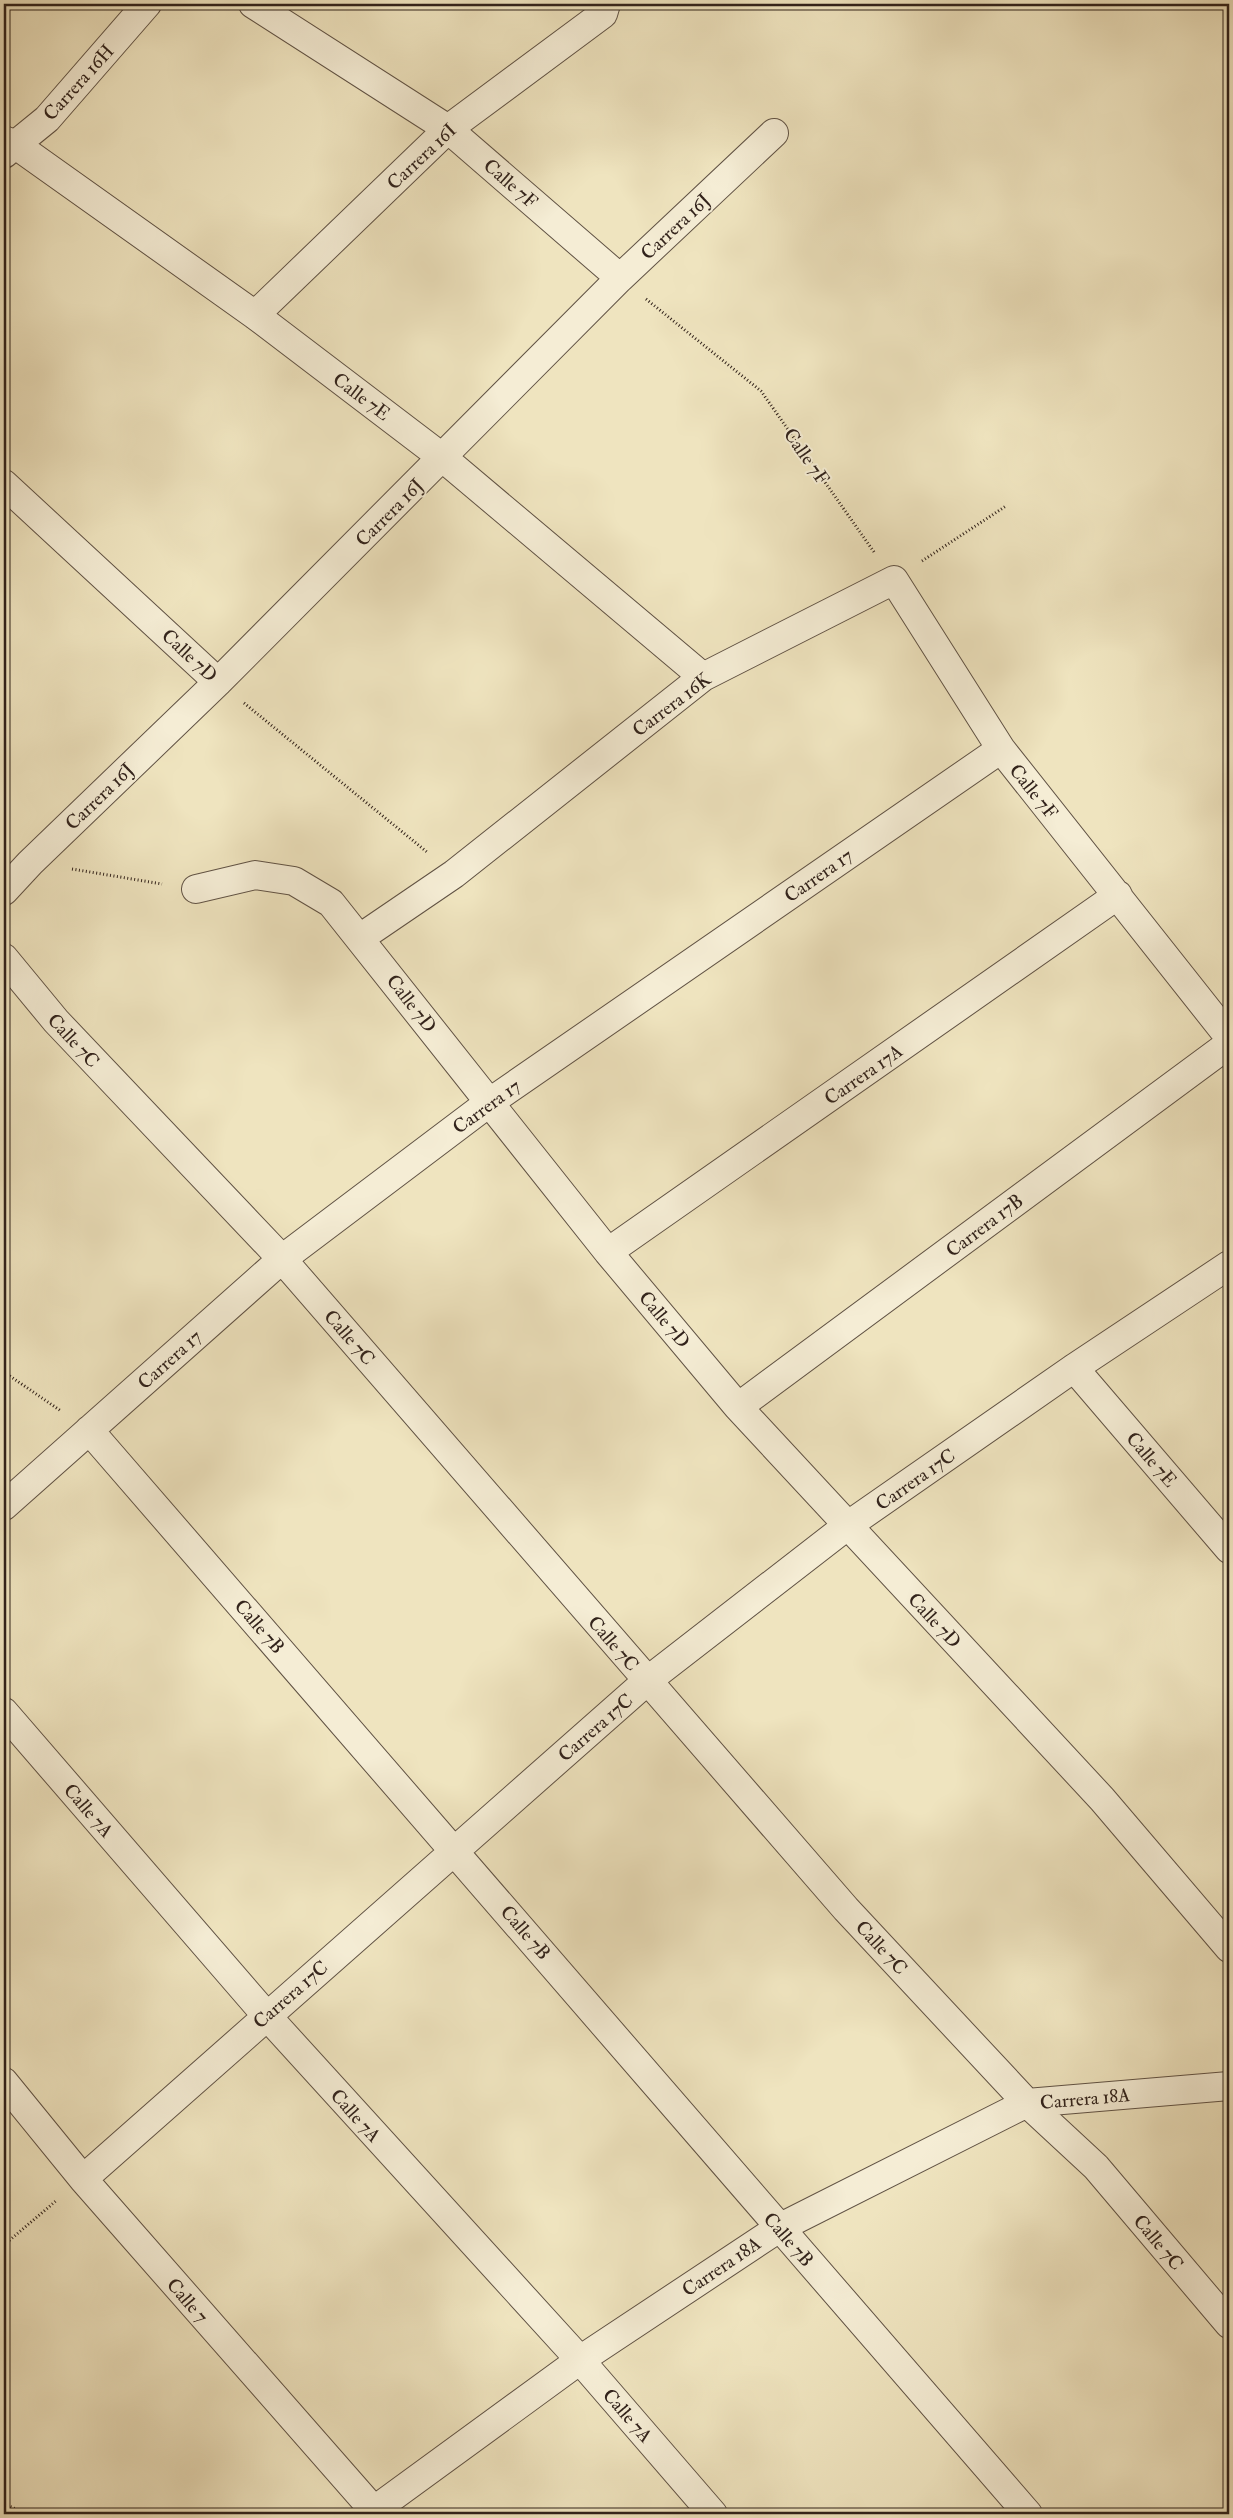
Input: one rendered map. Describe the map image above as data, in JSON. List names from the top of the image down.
{
  "streets": {
    "street": [
      "Carrera 16H",
      "Carrera 16I",
      "Calle 7F",
      "Carrera 16J",
      "Calle 7E",
      "Calle 7D",
      "Carrera 16K",
      "Carrera 17",
      "Calle 7C",
      "Carrera 17A",
      "Carrera 17B",
      "Carrera 17C",
      "Calle 7B",
      "Calle 7A",
      "Carrera 18A",
      "Calle 7"
    ]
  },
  "crossings": [
    ["Carrera 16H", "Calle 7E"],
    ["Carrera 16I", "Calle 7F"],
    ["Carrera 16I", "Calle 7E"],
    ["Calle 7F", "Carrera 16J"],
    ["Calle 7F", "Carrera 16K"],
    ["Calle 7F", "Carrera 17"],
    ["Calle 7F", "Carrera 17A"],
    ["Carrera 16J", "Calle 7E"],
    ["Carrera 16J", "Calle 7D"],
    ["Calle 7E", "Carrera 16K"],
    ["Calle 7E", "Carrera 17C"],
    ["Calle 7D", "Carrera 16K"],
    ["Calle 7D", "Carrera 17"],
    ["Calle 7D", "Carrera 17A"],
    ["Calle 7D", "Carrera 17B"],
    ["Calle 7D", "Carrera 17C"],
    ["Carrera 17", "Calle 7C"],
    ["Carrera 17", "Calle 7B"],
    ["Calle 7C", "Carrera 17C"],
    ["Calle 7C", "Carrera 18A"],
    ["Carrera 17C", "Calle 7B"],
    ["Carrera 17C", "Calle 7A"],
    ["Carrera 17C", "Calle 7"],
    ["Calle 7B", "Carrera 18A"],
    ["Calle 7A", "Carrera 18A"],
    ["Carrera 18A", "Calle 7"]
  ]
}
